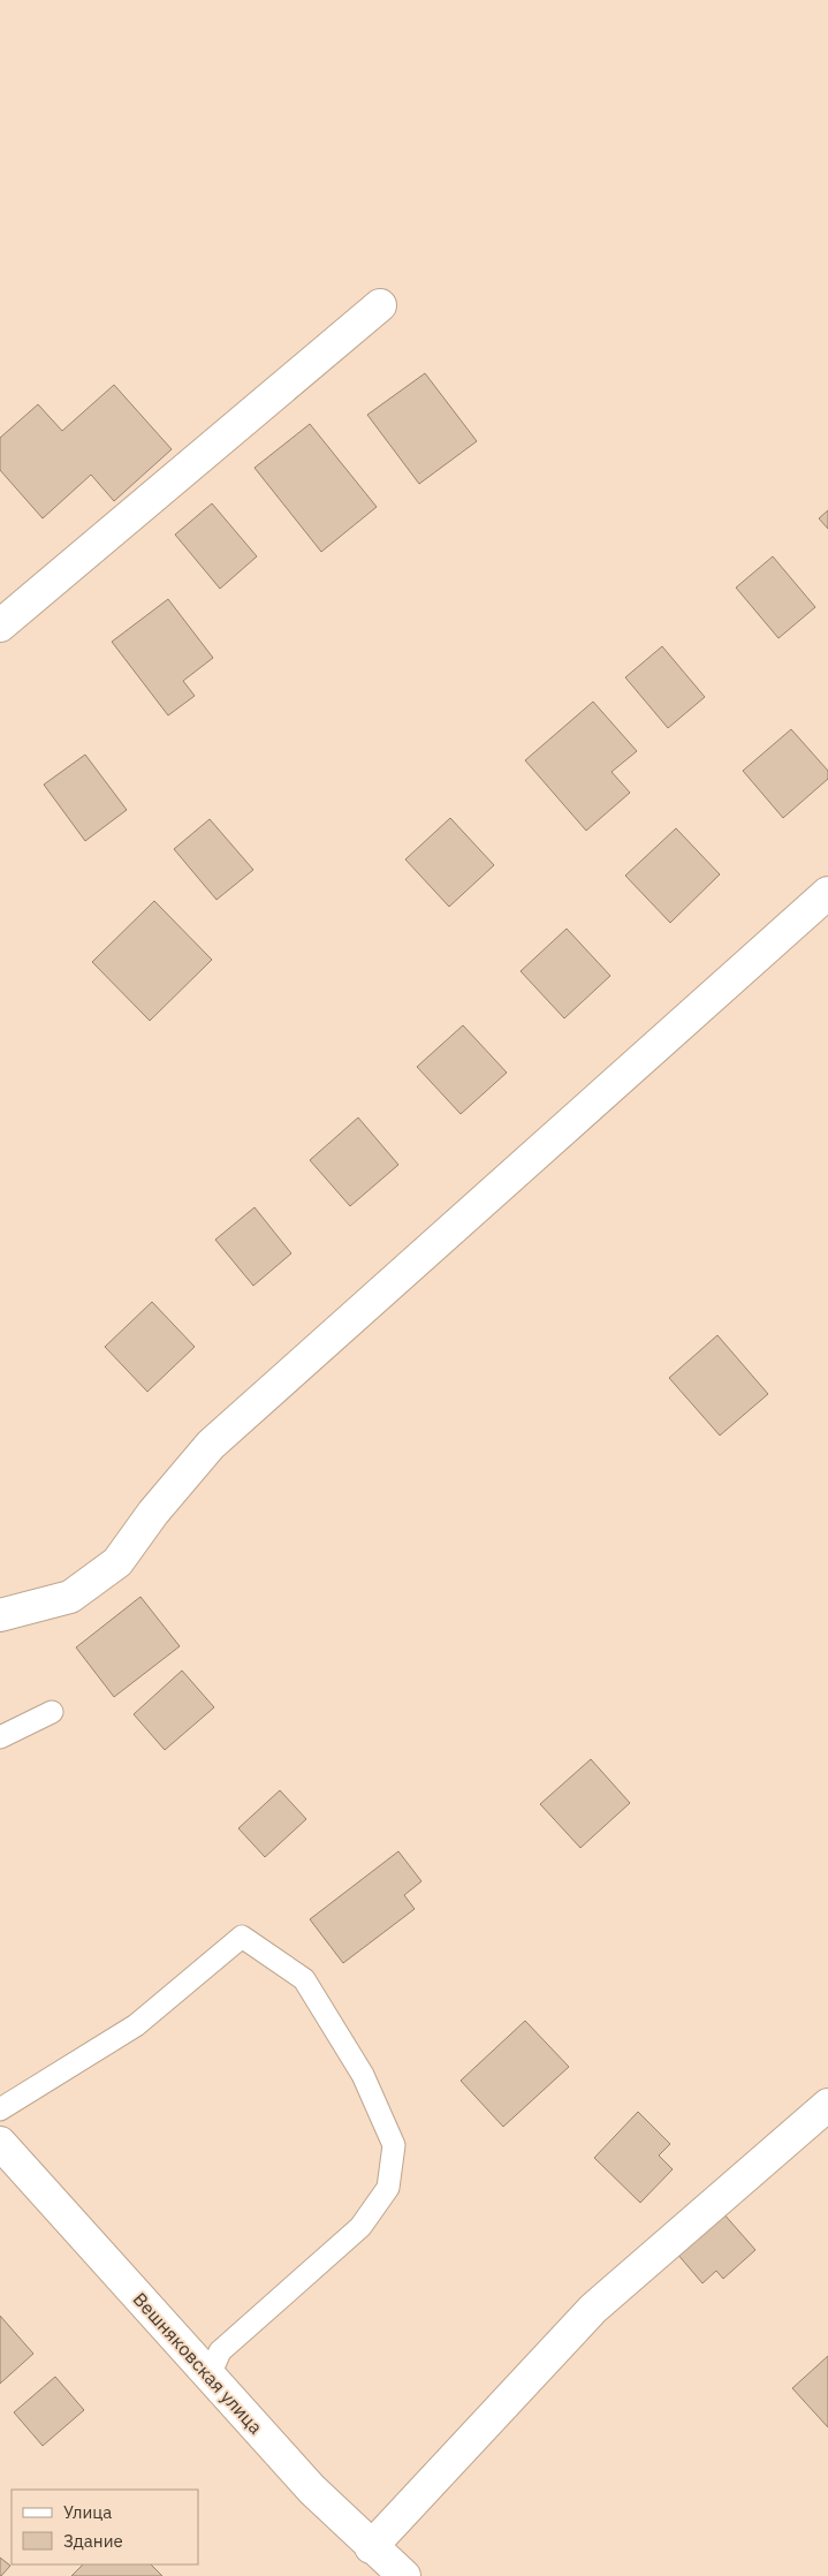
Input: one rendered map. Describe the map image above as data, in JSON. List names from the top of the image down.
{
  "streets": {
    "street": ["Вешняковская улица"]
  },
  "legend": ["Улица", "Здание"]
}
